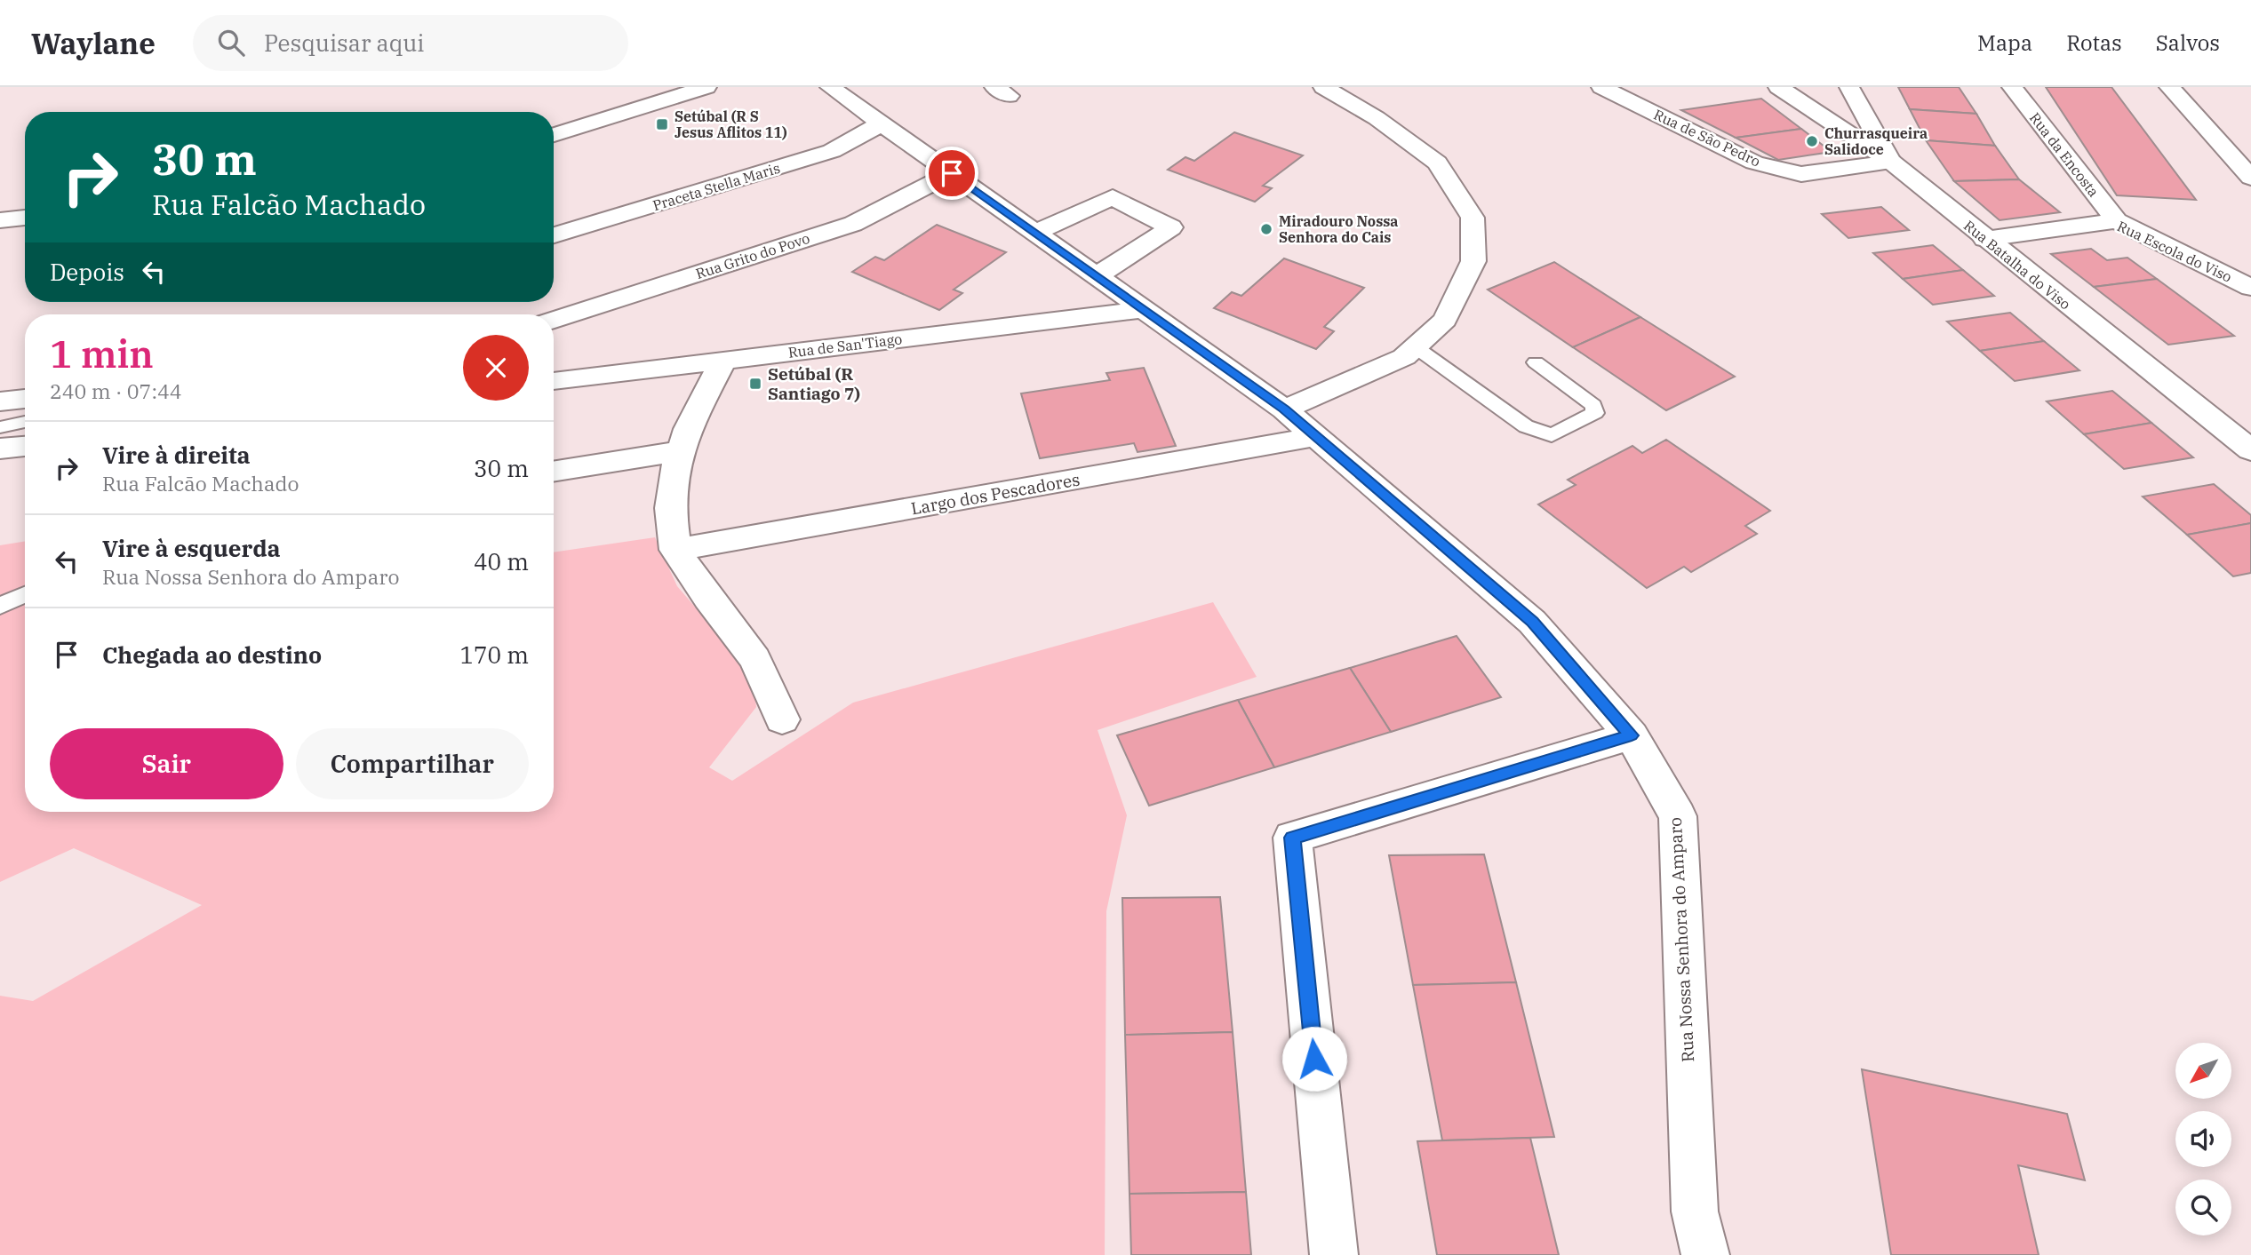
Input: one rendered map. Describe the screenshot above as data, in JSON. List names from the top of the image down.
{
  "streets": {
    "street": [
      "Rua de São Pedro",
      "Rua da Encosta",
      "Praceta Stella Maris",
      "Rua Escola do Viso",
      "Rua Grito do Povo",
      "Rua Batalha do Viso",
      "Rua de San'Tiago",
      "Largo dos Pescadores",
      "Rua Nossa Senhora do Amparo"
    ]
  },
  "crossings": [
    ["Rua de São Pedro", "Rua Batalha do Viso"],
    ["Rua da Encosta", "Rua Escola do Viso"],
    ["Praceta Stella Maris", "Rua Nossa Senhora do Amparo"],
    ["Rua Escola do Viso", "Rua Batalha do Viso"],
    ["Rua Grito do Povo", "Rua Nossa Senhora do Amparo"],
    ["Rua de San'Tiago", "Rua Nossa Senhora do Amparo"],
    ["Largo dos Pescadores", "Rua Nossa Senhora do Amparo"]
  ],
  "places": {
    "transit": ["Setúbal (R S Jesus Aflitos 11)", "Setúbal (R Santiago 7)"],
    "other": ["Churrasqueira Salidoce", "Miradouro Nossa Senhora do Cais"]
  },
  "north": "bottom left",
  "page": {
    "header": "Waylane",
    "search": "Pesquisar aqui",
    "nav": ["Mapa", "Rotas", "Salvos"],
    "turn": ["30 m", "Rua Falcão Machado"],
    "then": "Depois",
    "heading": ["1 min", "240 m · 07:44"],
    "list": [
      {
        "name": "Vire à direita",
        "note": "Rua Falcão Machado",
        "value": "30 m"
      },
      {
        "name": "Vire à esquerda",
        "note": "Rua Nossa Senhora do Amparo",
        "value": "40 m"
      },
      {
        "name": "Chegada ao destino",
        "value": "170 m"
      }
    ],
    "buttons": ["Sair", "Compartilhar"]
  }
}
